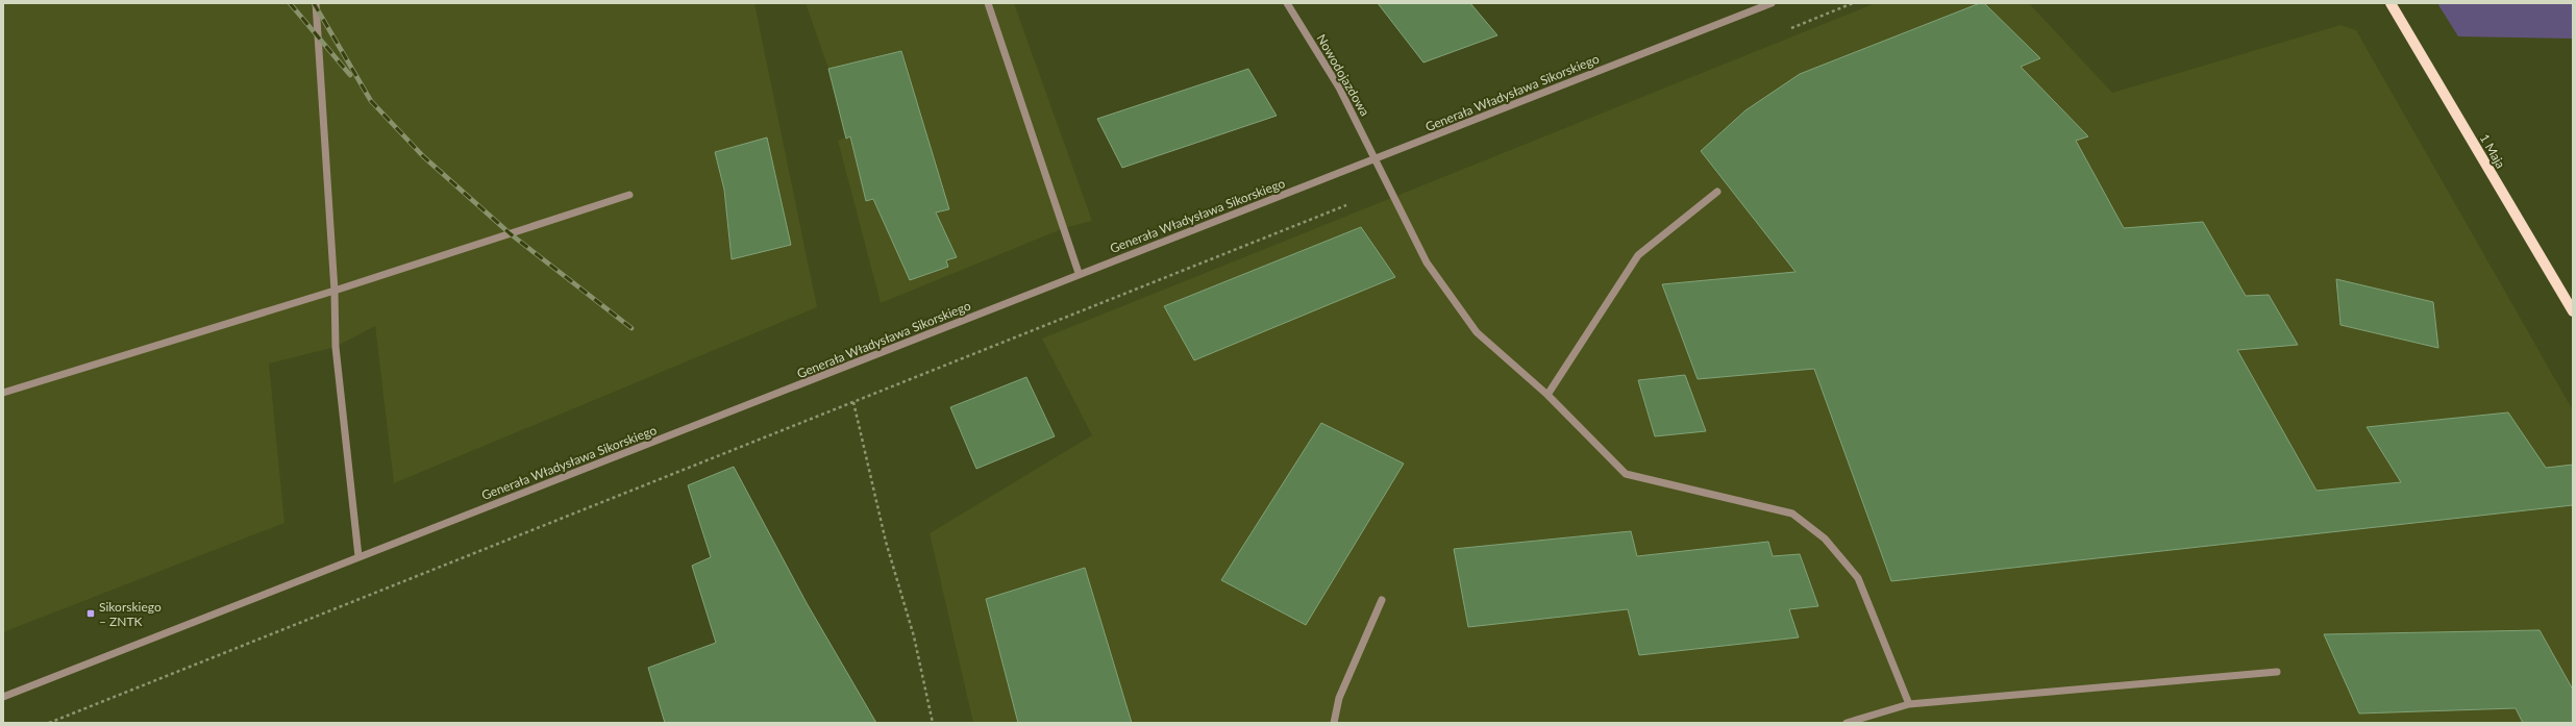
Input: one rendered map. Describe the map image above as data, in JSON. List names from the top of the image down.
{
  "streets": {
    "main road": ["1 Maja"],
    "street": ["Nowodojazdowa", "Generała Władysława Sikorskiego"]
  },
  "crossings": [
    ["Nowodojazdowa", "Generała Władysława Sikorskiego"]
  ],
  "places": {
    "transit": ["Sikorskiego – ZNTK"]
  }
}
